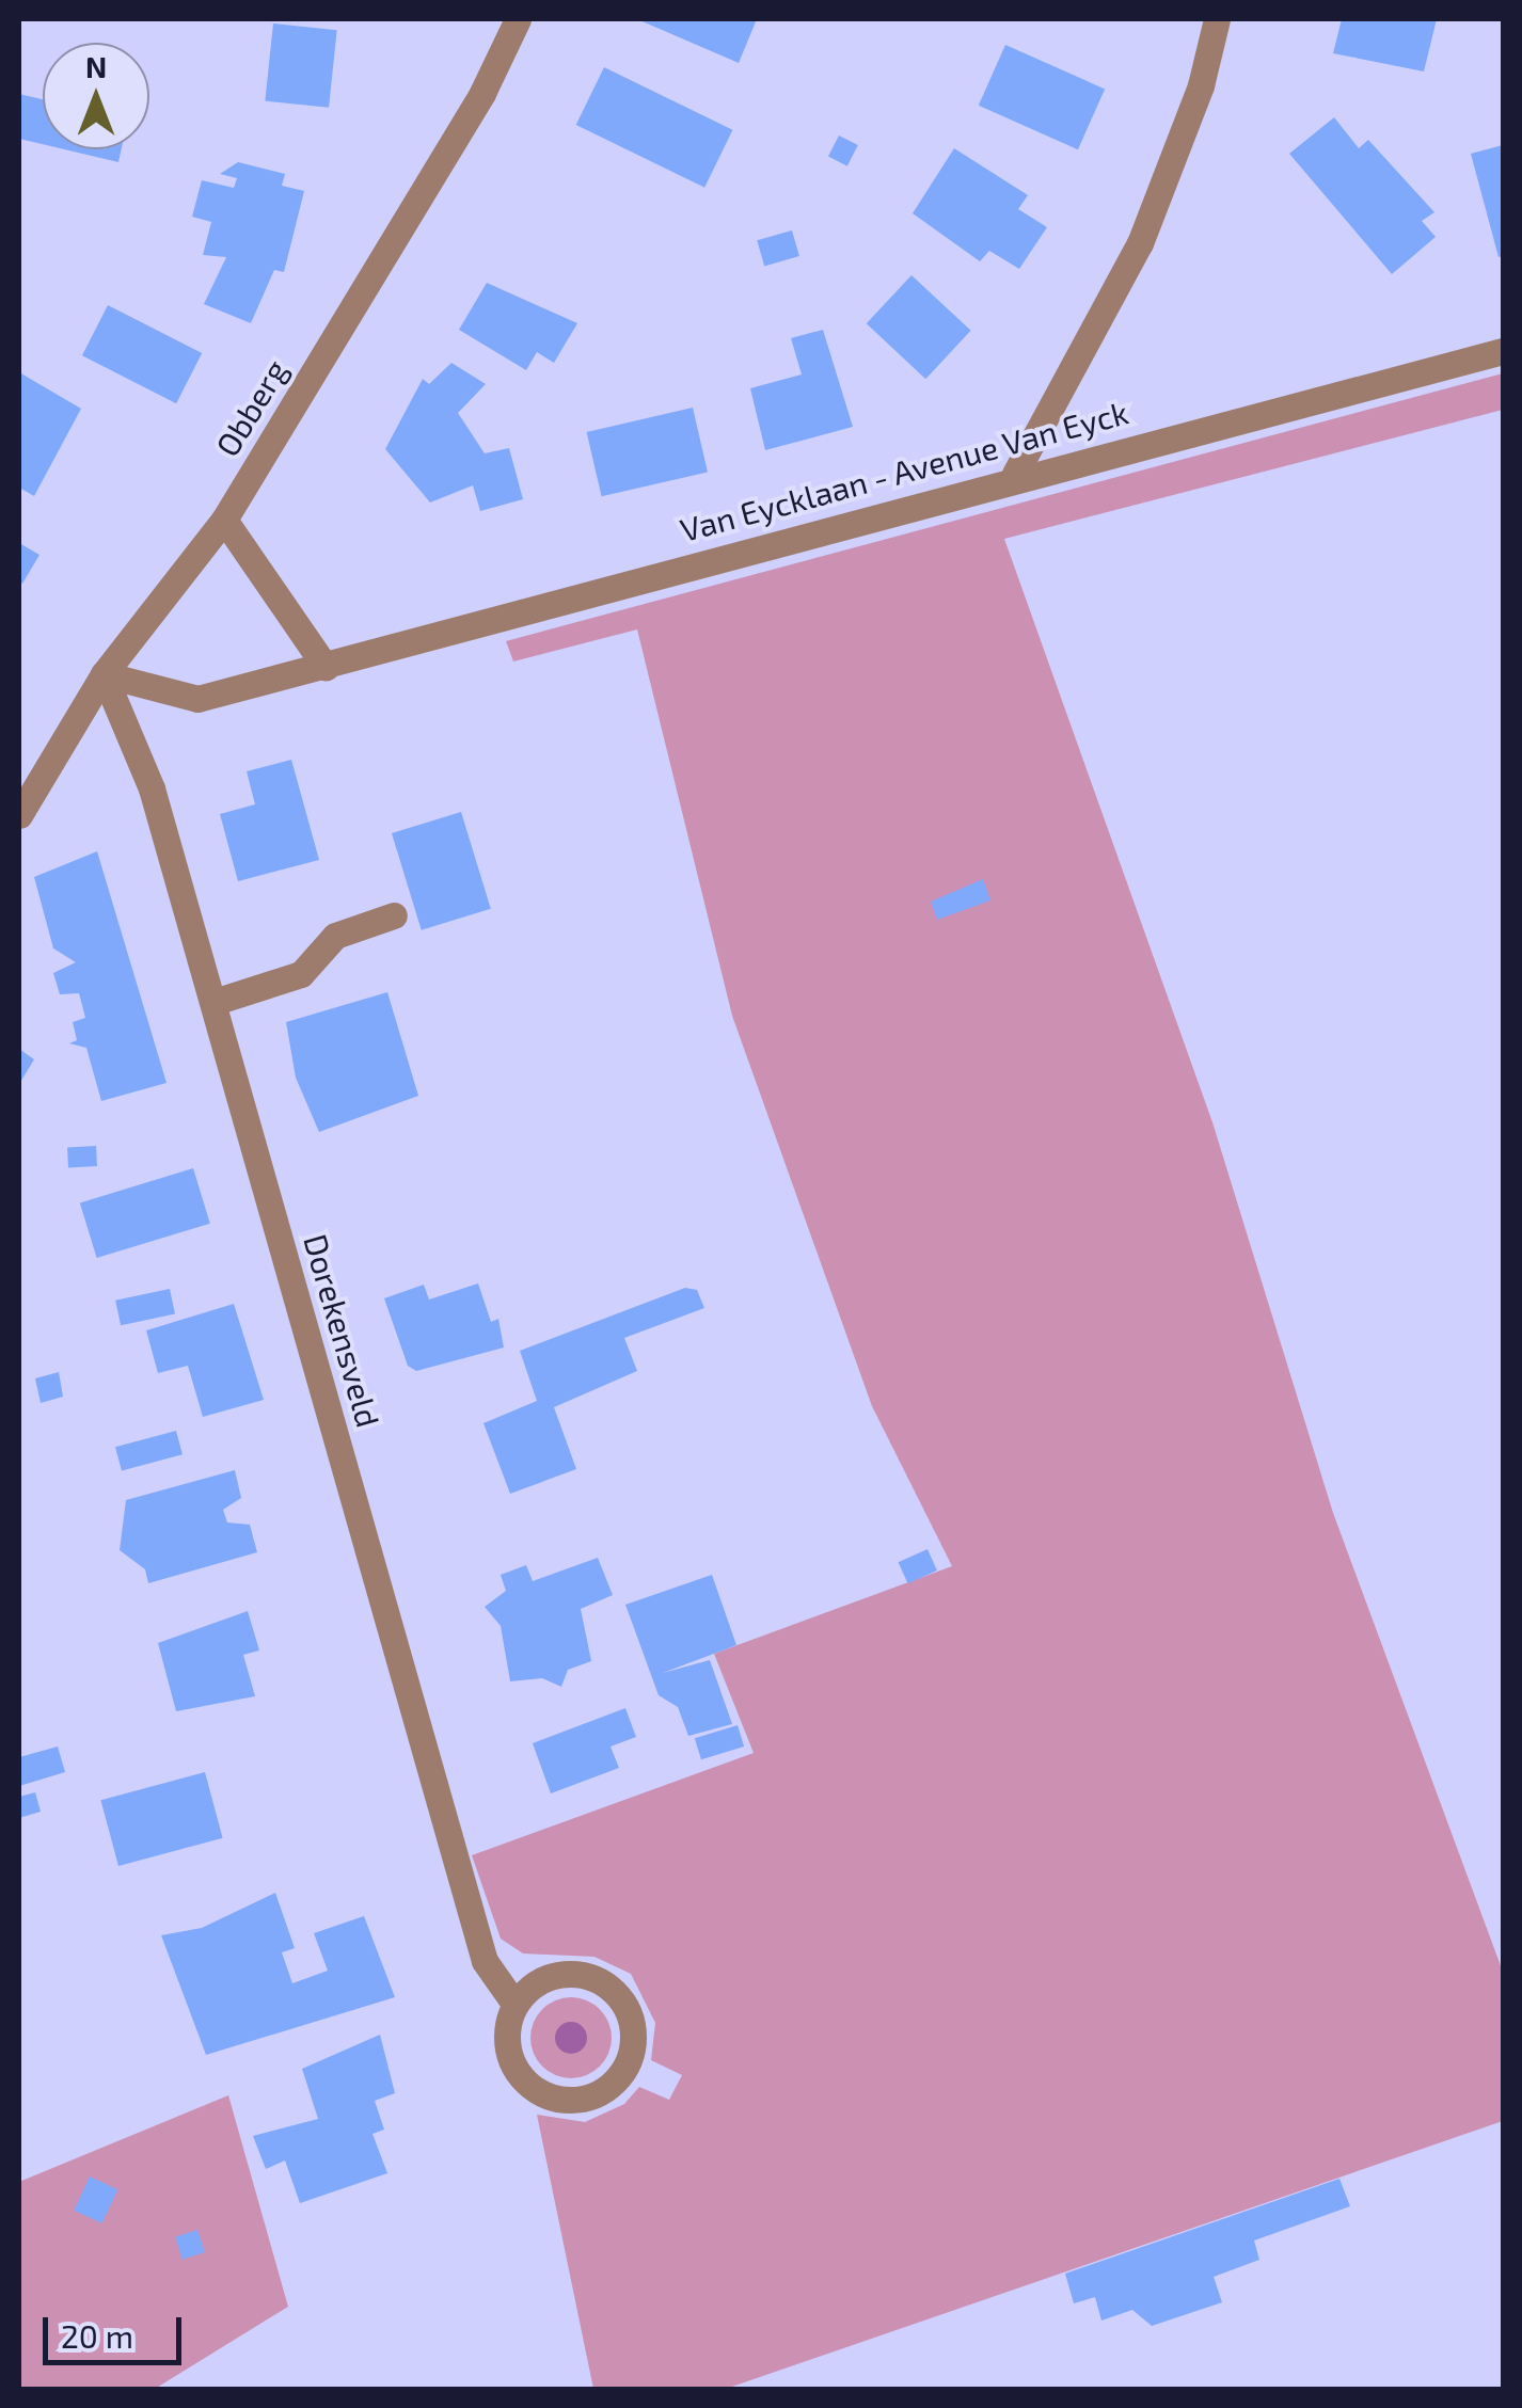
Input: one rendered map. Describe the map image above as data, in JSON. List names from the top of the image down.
{
  "streets": {
    "street": ["Obberg", "Van Eycklaan - Avenue Van Eyck", "Dorekensveld"]
  },
  "crossings": [
    ["Obberg", "Van Eycklaan - Avenue Van Eyck"],
    ["Obberg", "Dorekensveld"],
    ["Van Eycklaan - Avenue Van Eyck", "Dorekensveld"]
  ],
  "scale_bar": "20 m",
  "north": "top"
}
